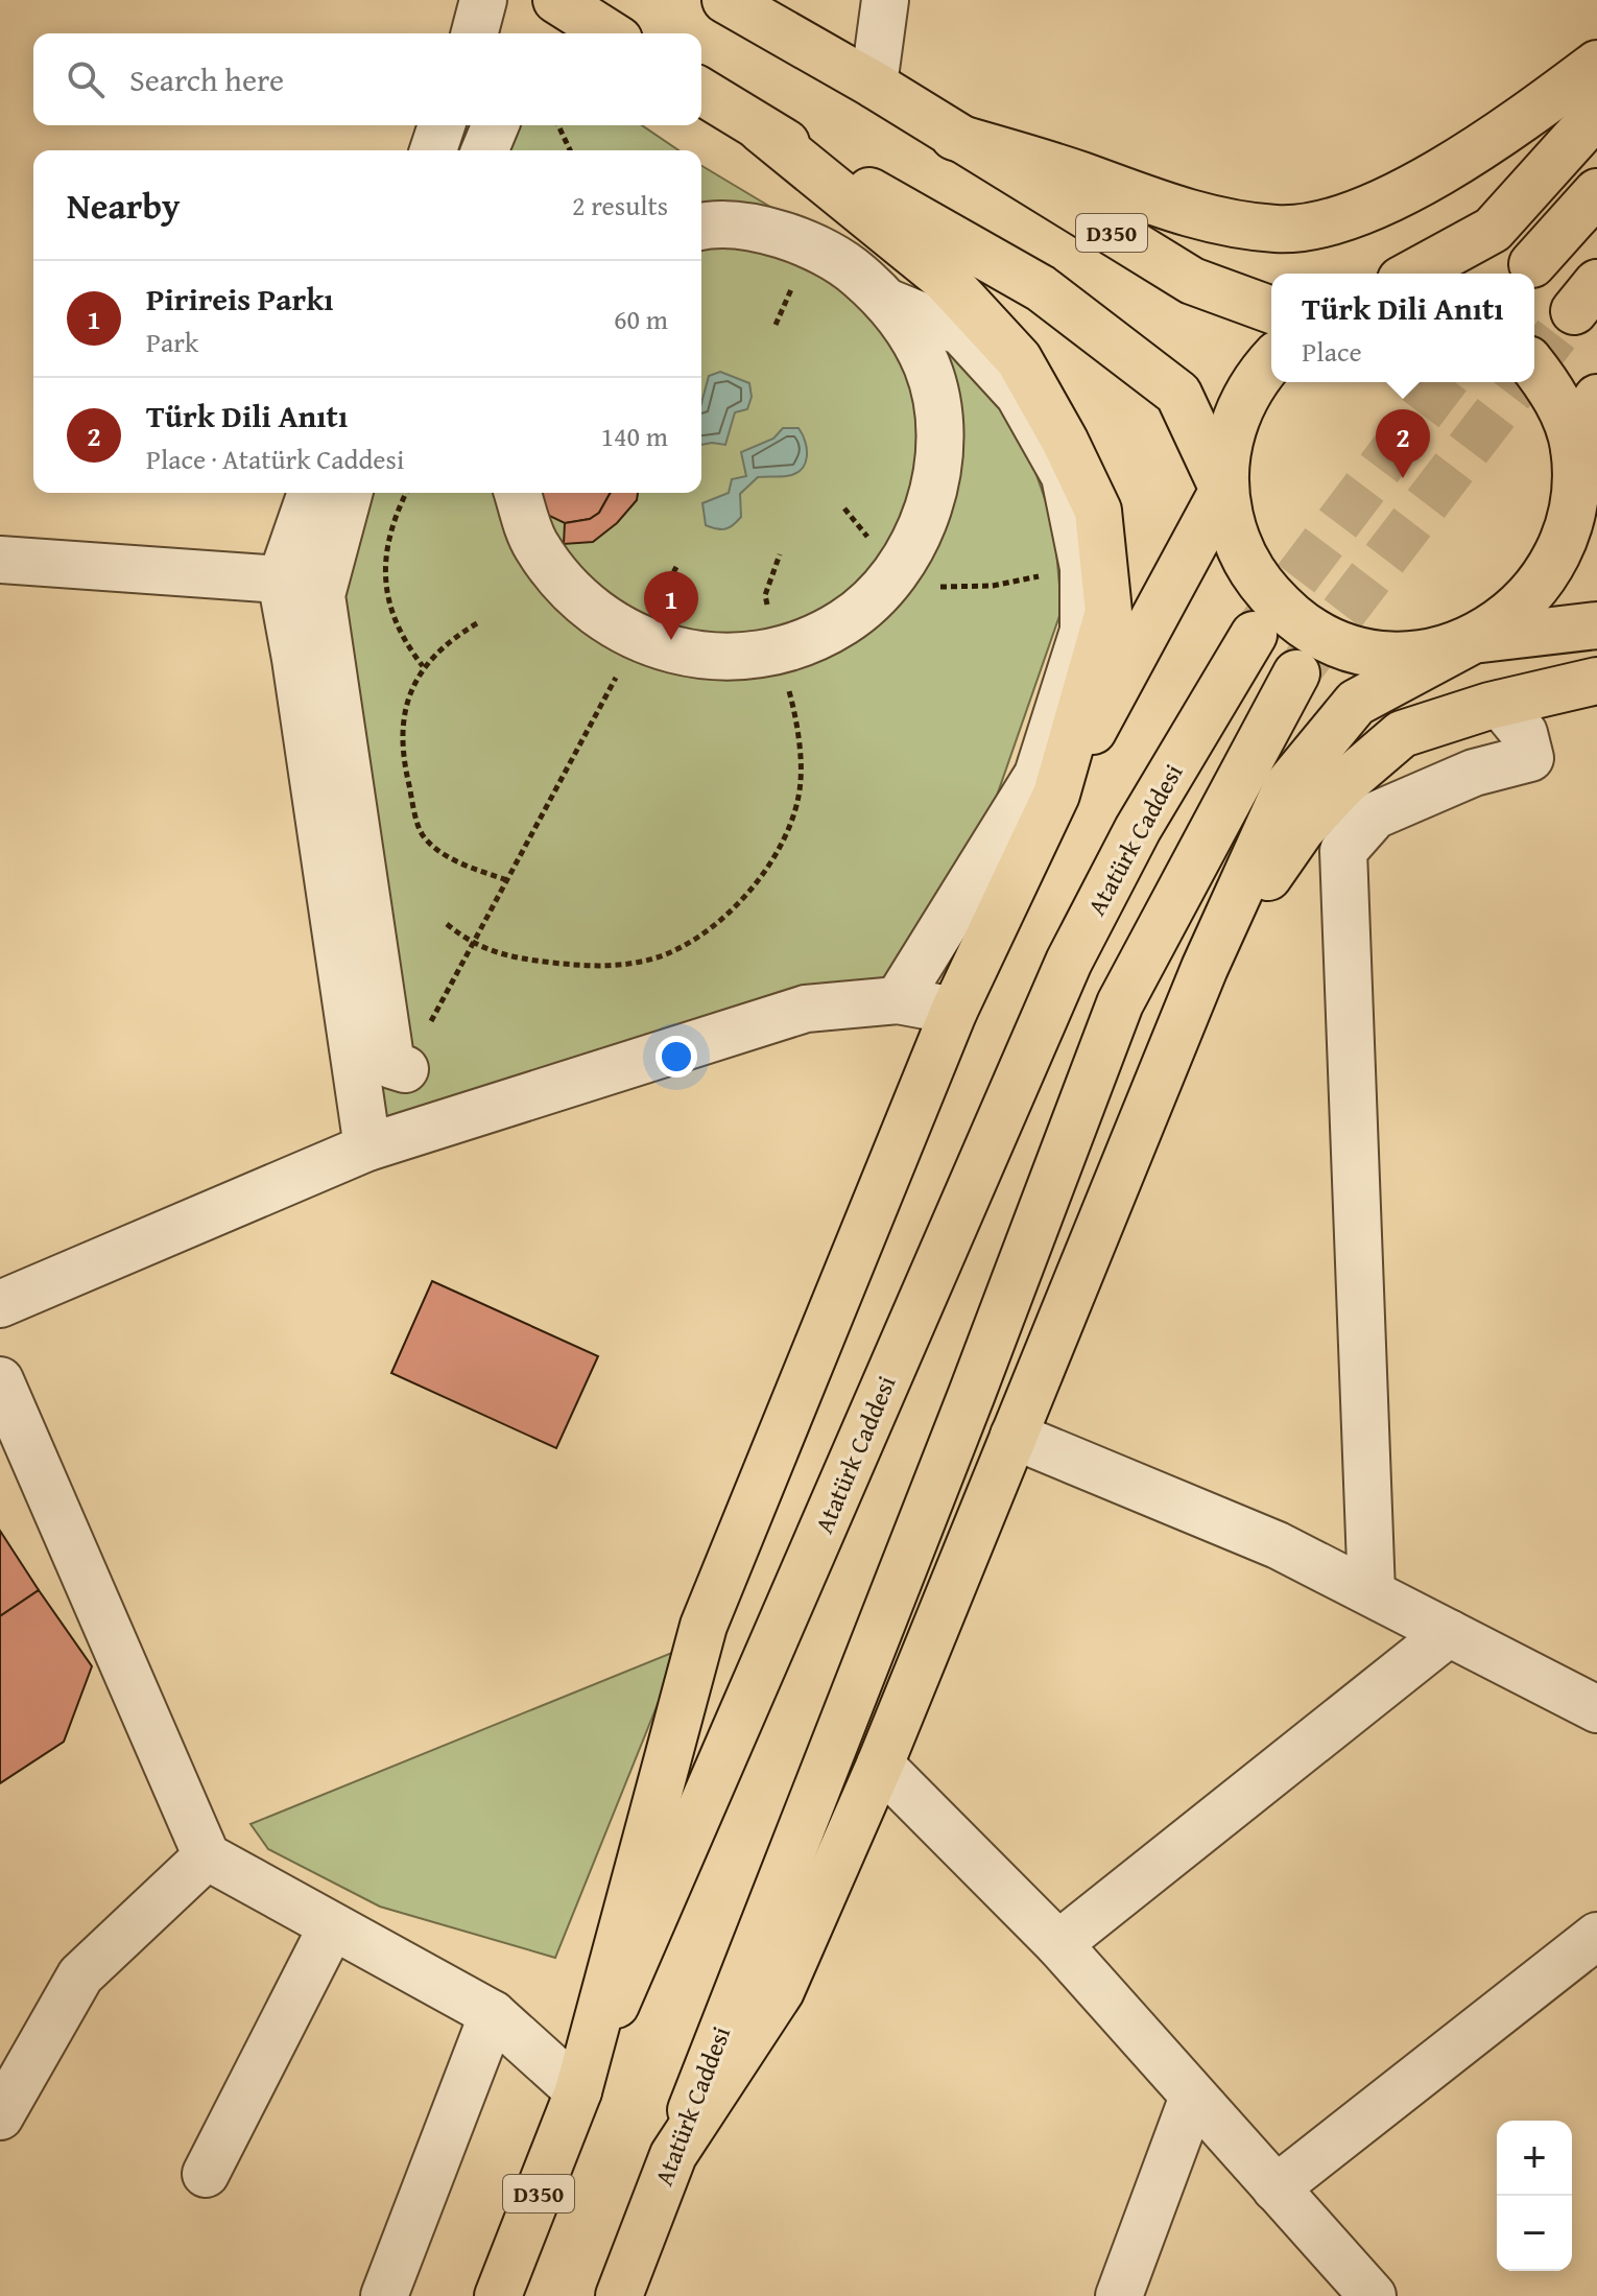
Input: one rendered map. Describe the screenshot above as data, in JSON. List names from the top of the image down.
{
  "streets": {
    "main road": ["D350", "Atatürk Caddesi"]
  },
  "page": {
    "search": "Search here",
    "heading": ["Nearby", "2 results"],
    "list": [
      {
        "mark": "1",
        "name": "Pirireis Parkı",
        "note": "Park",
        "value": "60 m"
      },
      {
        "mark": "2",
        "name": "Türk Dili Anıtı",
        "note": "Place · Atatürk Caddesi",
        "value": "140 m"
      }
    ],
    "popup": ["Türk Dili Anıtı", "Place"],
    "pins": ["2", "1"],
    "map_buttons": ["+", "−"]
  }
}
